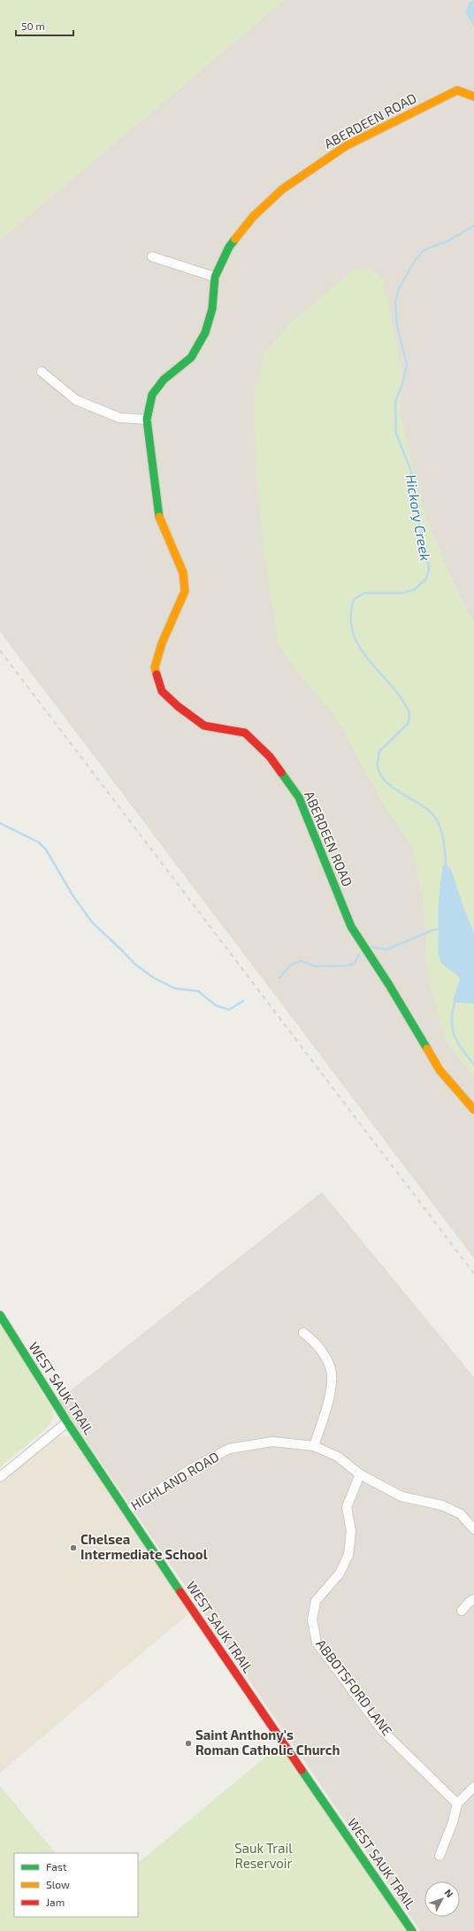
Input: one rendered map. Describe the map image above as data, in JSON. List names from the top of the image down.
{
  "streets": {
    "street": [
      "ABERDEEN ROAD",
      "WEST SAUK TRAIL",
      "HIGHLAND ROAD",
      "ABBOTSFORD LANE"
    ]
  },
  "crossings": [
    ["WEST SAUK TRAIL", "HIGHLAND ROAD"],
    ["HIGHLAND ROAD", "ABBOTSFORD LANE"]
  ],
  "water": ["Hickory Creek"],
  "parks": ["Sauk Trail Reservoir"],
  "places": ["Chelsea Intermediate School", "Saint Anthony's Roman Catholic Church"],
  "legend": ["Fast", "Slow", "Jam"],
  "scale_bar": "50 m",
  "north": "top right"
}
